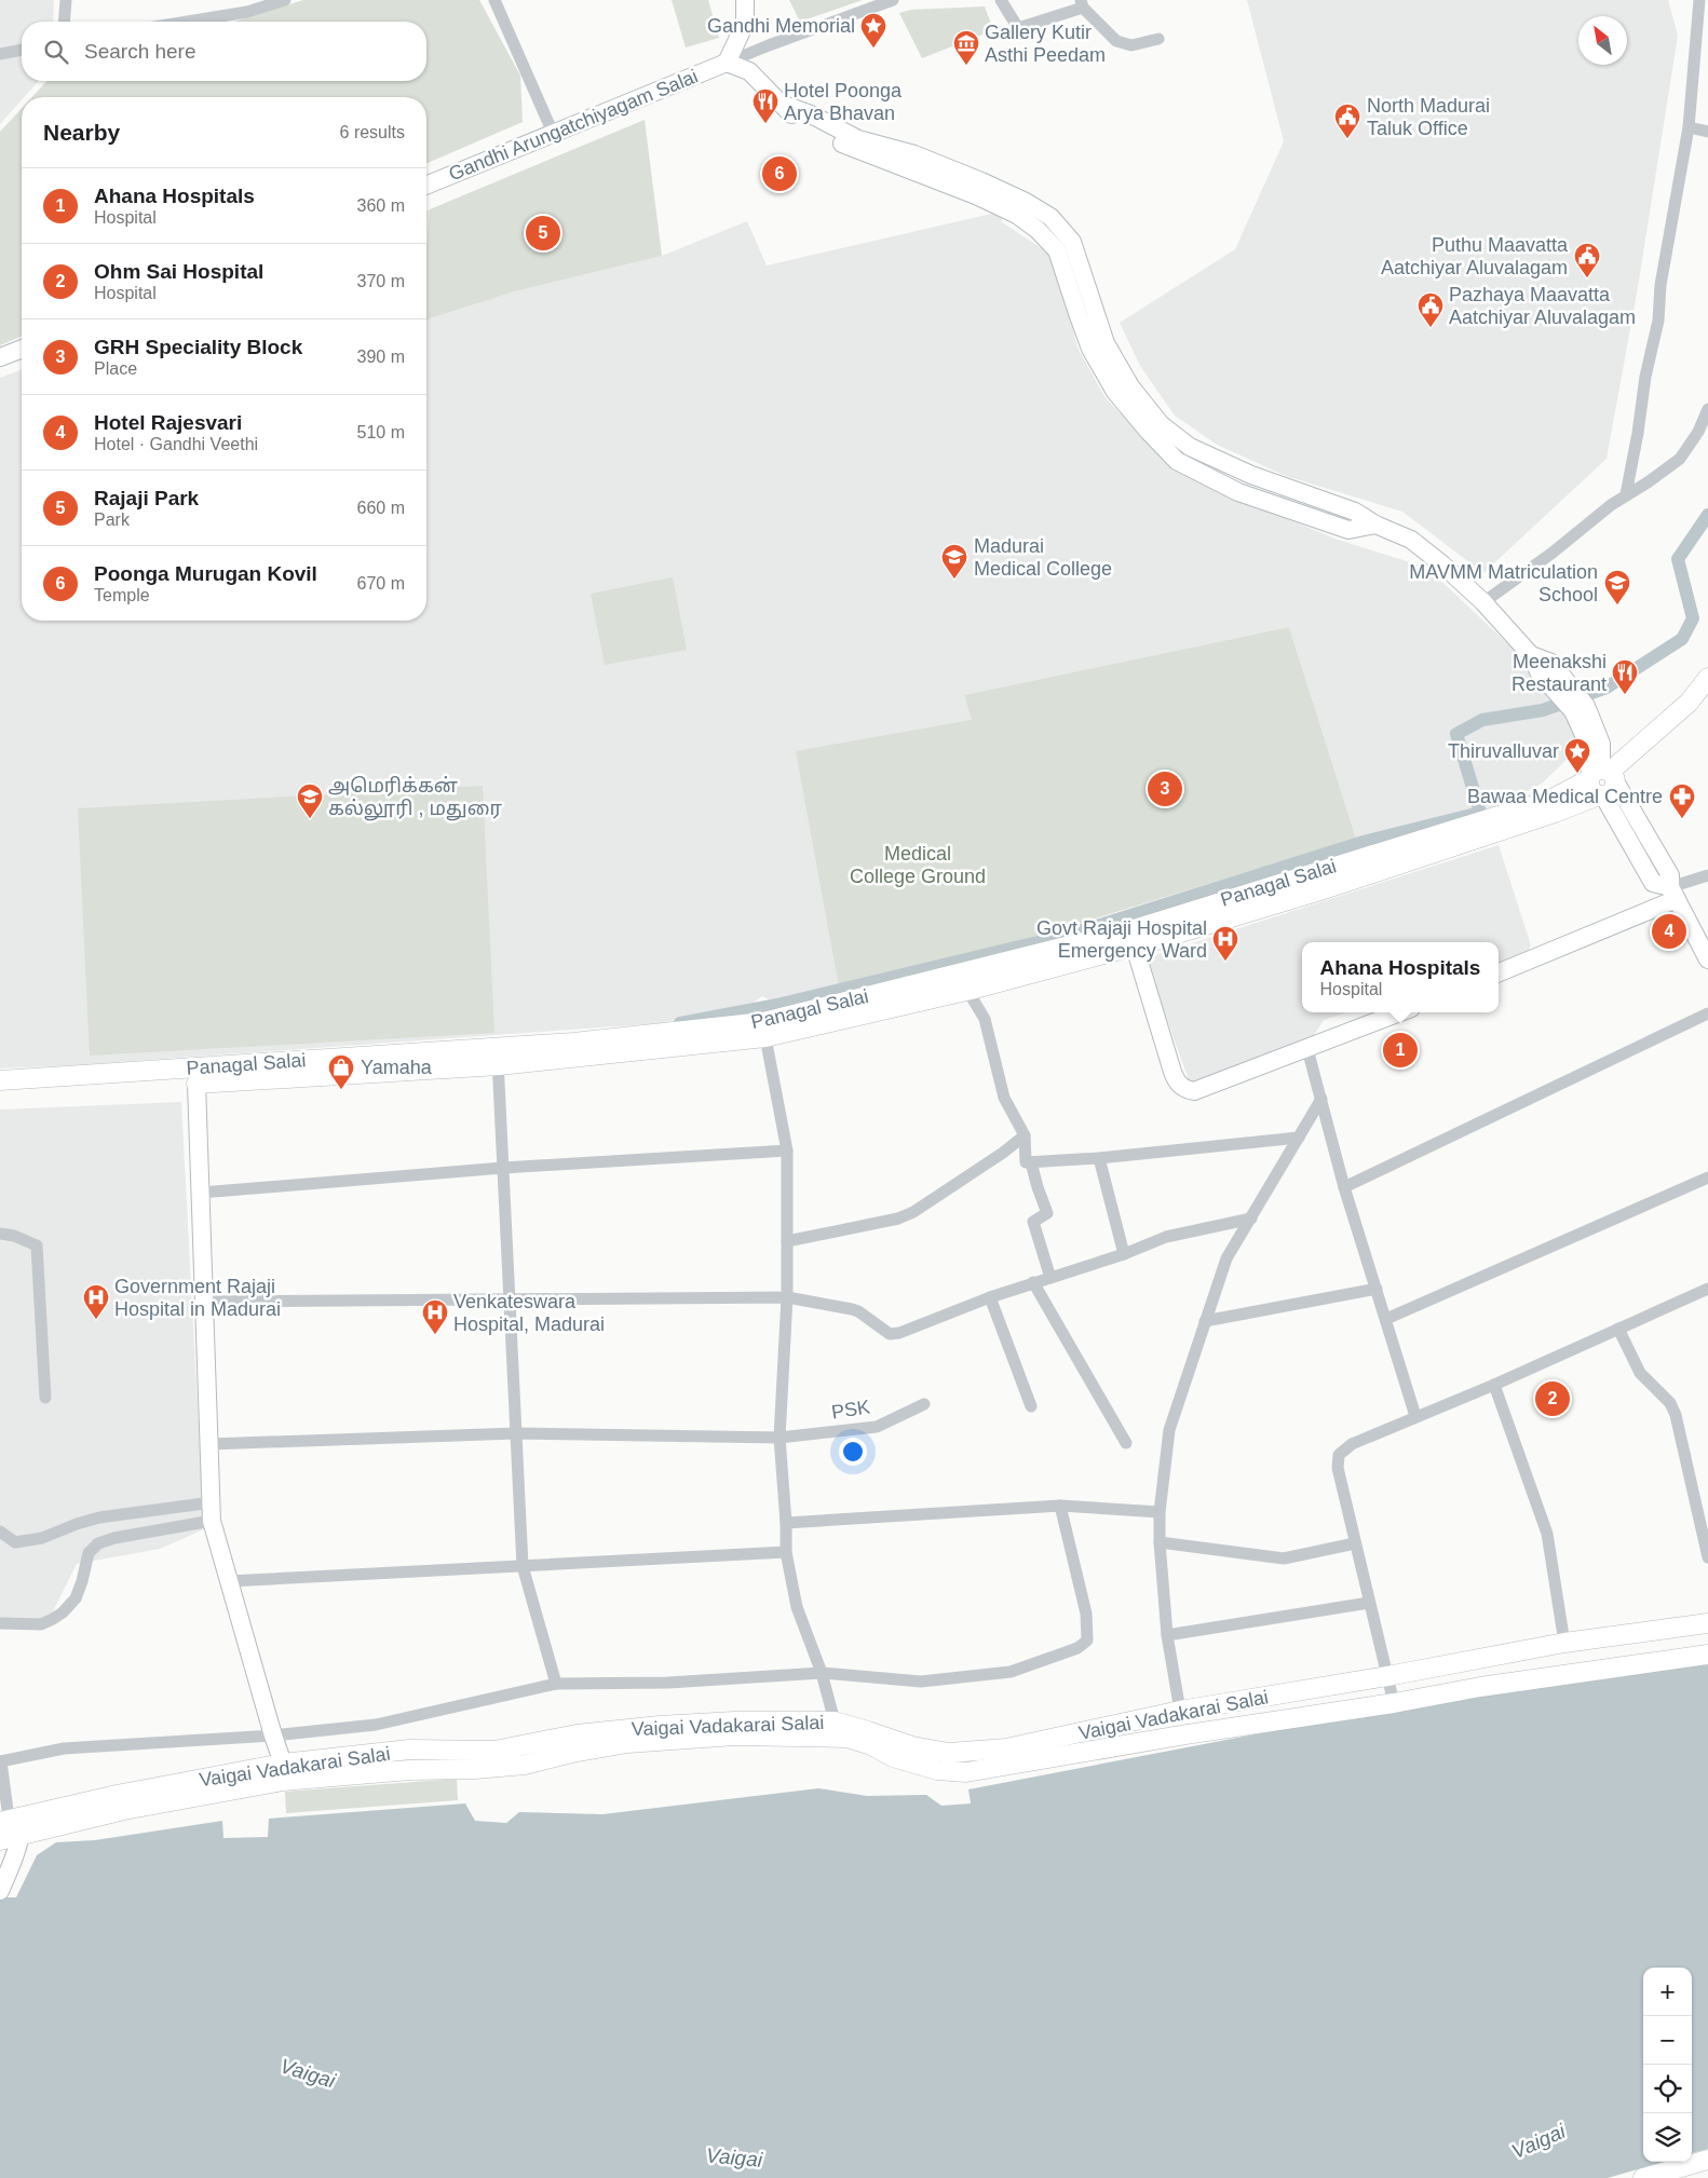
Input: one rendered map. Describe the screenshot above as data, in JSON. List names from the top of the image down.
{
  "streets": {
    "main road": ["Panagal Salai", "Vaigai Vadakarai Salai"],
    "street": ["Gandhi Arungatchiyagam Salai", "PSK"]
  },
  "water": ["Vaigai"],
  "parks": ["Medical College Ground"],
  "places": {
    "place": ["Gandhi Memorial", "Thiruvalluvar"],
    "museum": ["Gallery Kutir Asthi Peedam"],
    "restaurant": ["Hotel Poonga Arya Bhavan", "Meenakshi Restaurant"],
    "public building": ["North Madurai Taluk Office", "Puthu Maavatta Aatchiyar Aluvalagam", "Pazhaya Maavatta Aatchiyar Aluvalagam"],
    "school or university": ["Madurai Medical College", "MAVMM Matriculation School", "அமெரிக்கன் கல்லூரி , மதுரை"],
    "pharmacy": ["Bawaa Medical Centre"],
    "hospital": ["Govt Rajaji Hospital Emergency Ward", "Government Rajaji Hospital in Madurai", "Venkateswara Hospital, Madurai"],
    "shop": ["Yamaha"]
  },
  "north": "top left",
  "page": {
    "search": "Search here",
    "heading": ["Nearby", "6 results"],
    "pins": [
      "6",
      "5",
      "3",
      "4",
      "1",
      "2"
    ],
    "list": [
      {
        "mark": "1",
        "name": "Ahana Hospitals",
        "note": "Hospital",
        "value": "360 m"
      },
      {
        "mark": "2",
        "name": "Ohm Sai Hospital",
        "note": "Hospital",
        "value": "370 m"
      },
      {
        "mark": "3",
        "name": "GRH Speciality Block",
        "note": "Place",
        "value": "390 m"
      },
      {
        "mark": "4",
        "name": "Hotel Rajesvari",
        "note": "Hotel · Gandhi Veethi",
        "value": "510 m"
      },
      {
        "mark": "5",
        "name": "Rajaji Park",
        "note": "Park",
        "value": "660 m"
      },
      {
        "mark": "6",
        "name": "Poonga Murugan Kovil",
        "note": "Temple",
        "value": "670 m"
      }
    ],
    "popup": ["Ahana Hospitals", "Hospital"],
    "map_buttons": ["+", "−"]
  }
}
